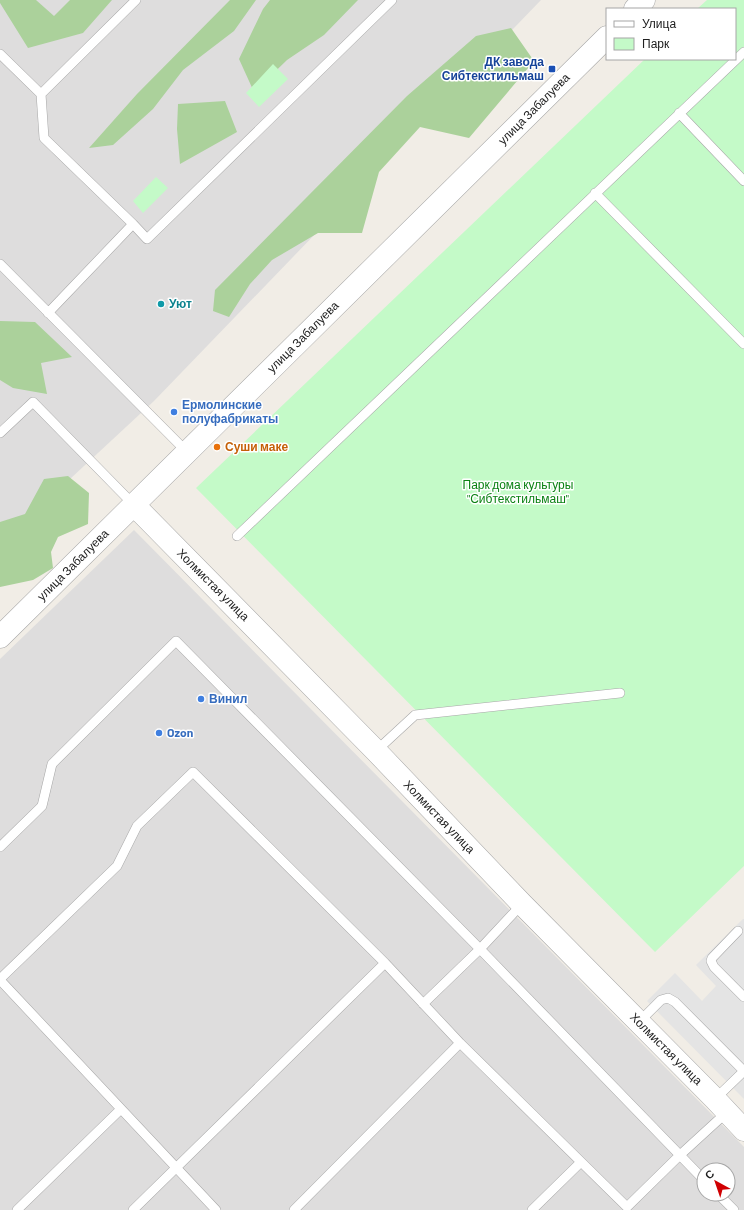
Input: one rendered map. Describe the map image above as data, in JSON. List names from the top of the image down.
{
  "streets": {
    "street": ["улица Забалуева", "Холмистая улица"]
  },
  "crossings": [
    ["улица Забалуева", "Холмистая улица"]
  ],
  "parks": ["Парк дома культуры \"Сибтекстильмаш\""],
  "places": {
    "transit": ["ДК завода Сибтекстильмаш"],
    "other": [
      "Уют",
      "Ермолинские полуфабрикаты",
      "Суши маке",
      "Винил",
      "Ozon"
    ]
  },
  "legend": ["Улица", "Парк"],
  "north": "top left"
}
